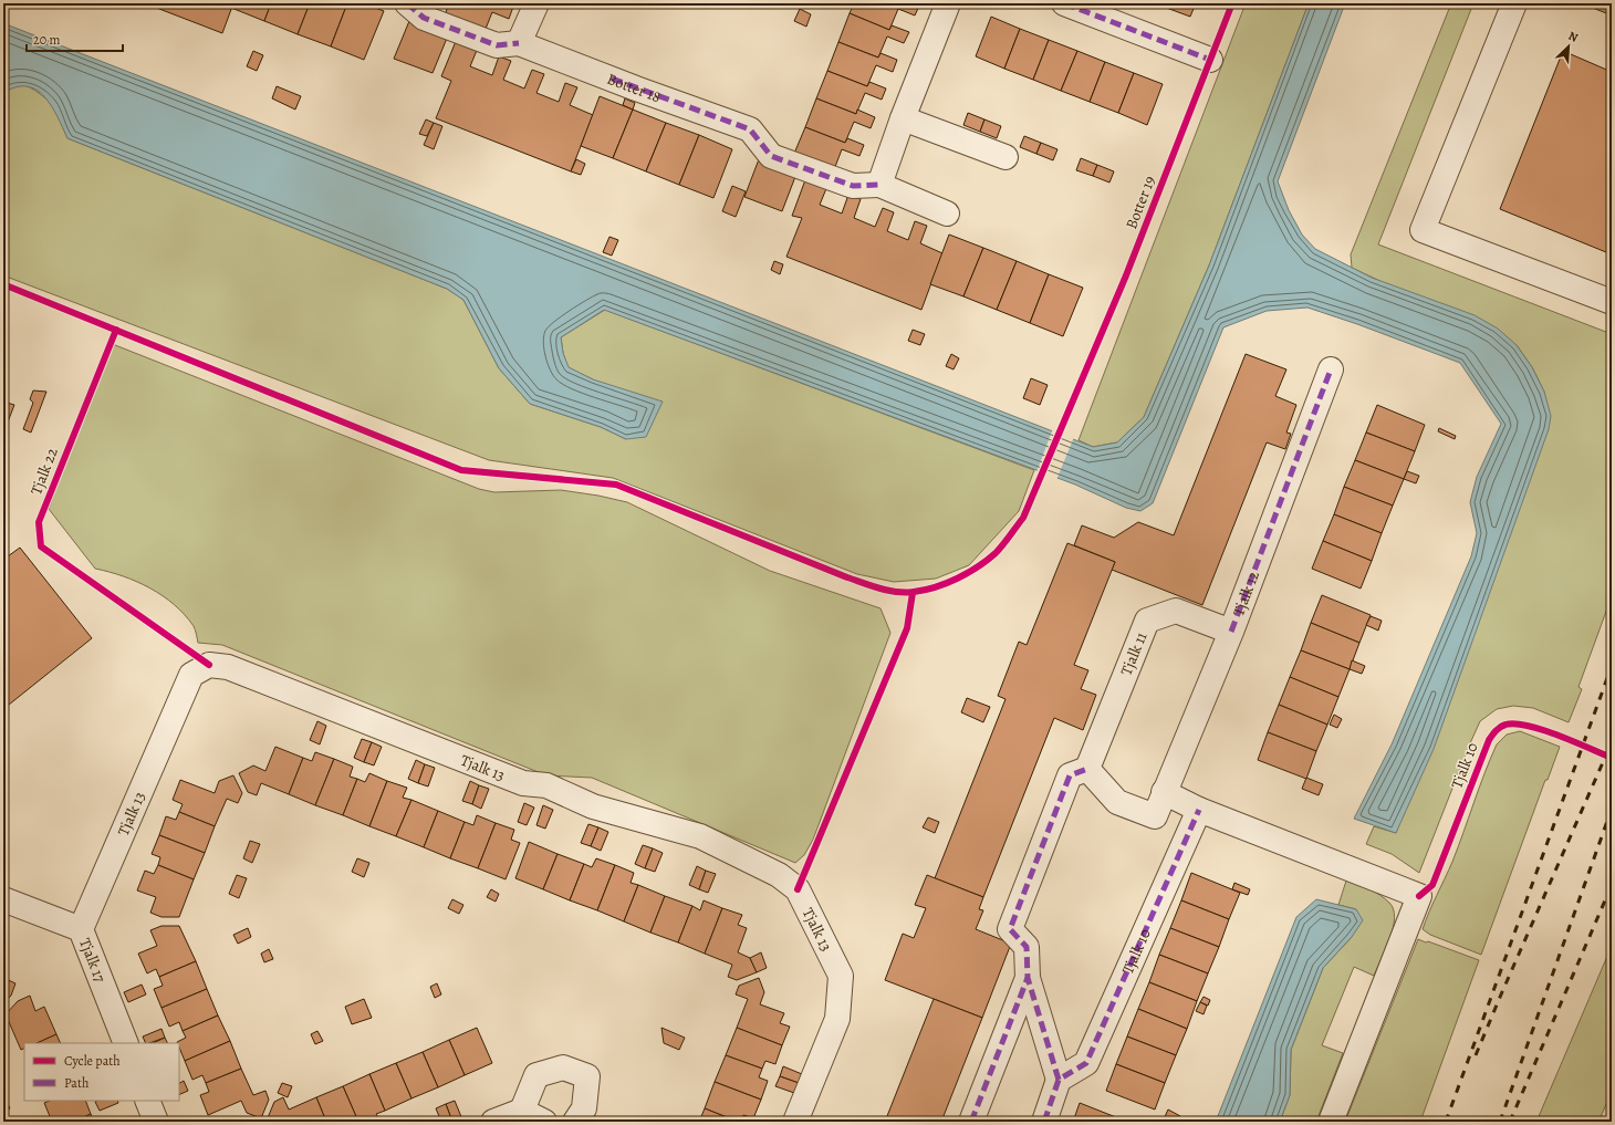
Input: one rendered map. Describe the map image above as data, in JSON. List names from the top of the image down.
{
  "streets": {
    "street": [
      "Botter 18",
      "Tjalk 12",
      "Tjalk 11",
      "Tjalk 10",
      "Tjalk 13",
      "Tjalk 17"
    ],
    "cycle path": ["Botter 19", "Tjalk 22"]
  },
  "crossings": [
    ["Tjalk 12", "Tjalk 11"],
    ["Tjalk 13", "Tjalk 17"]
  ],
  "legend": ["Cycle path", "Path"],
  "scale_bar": "20 m",
  "north": "top right"
}
